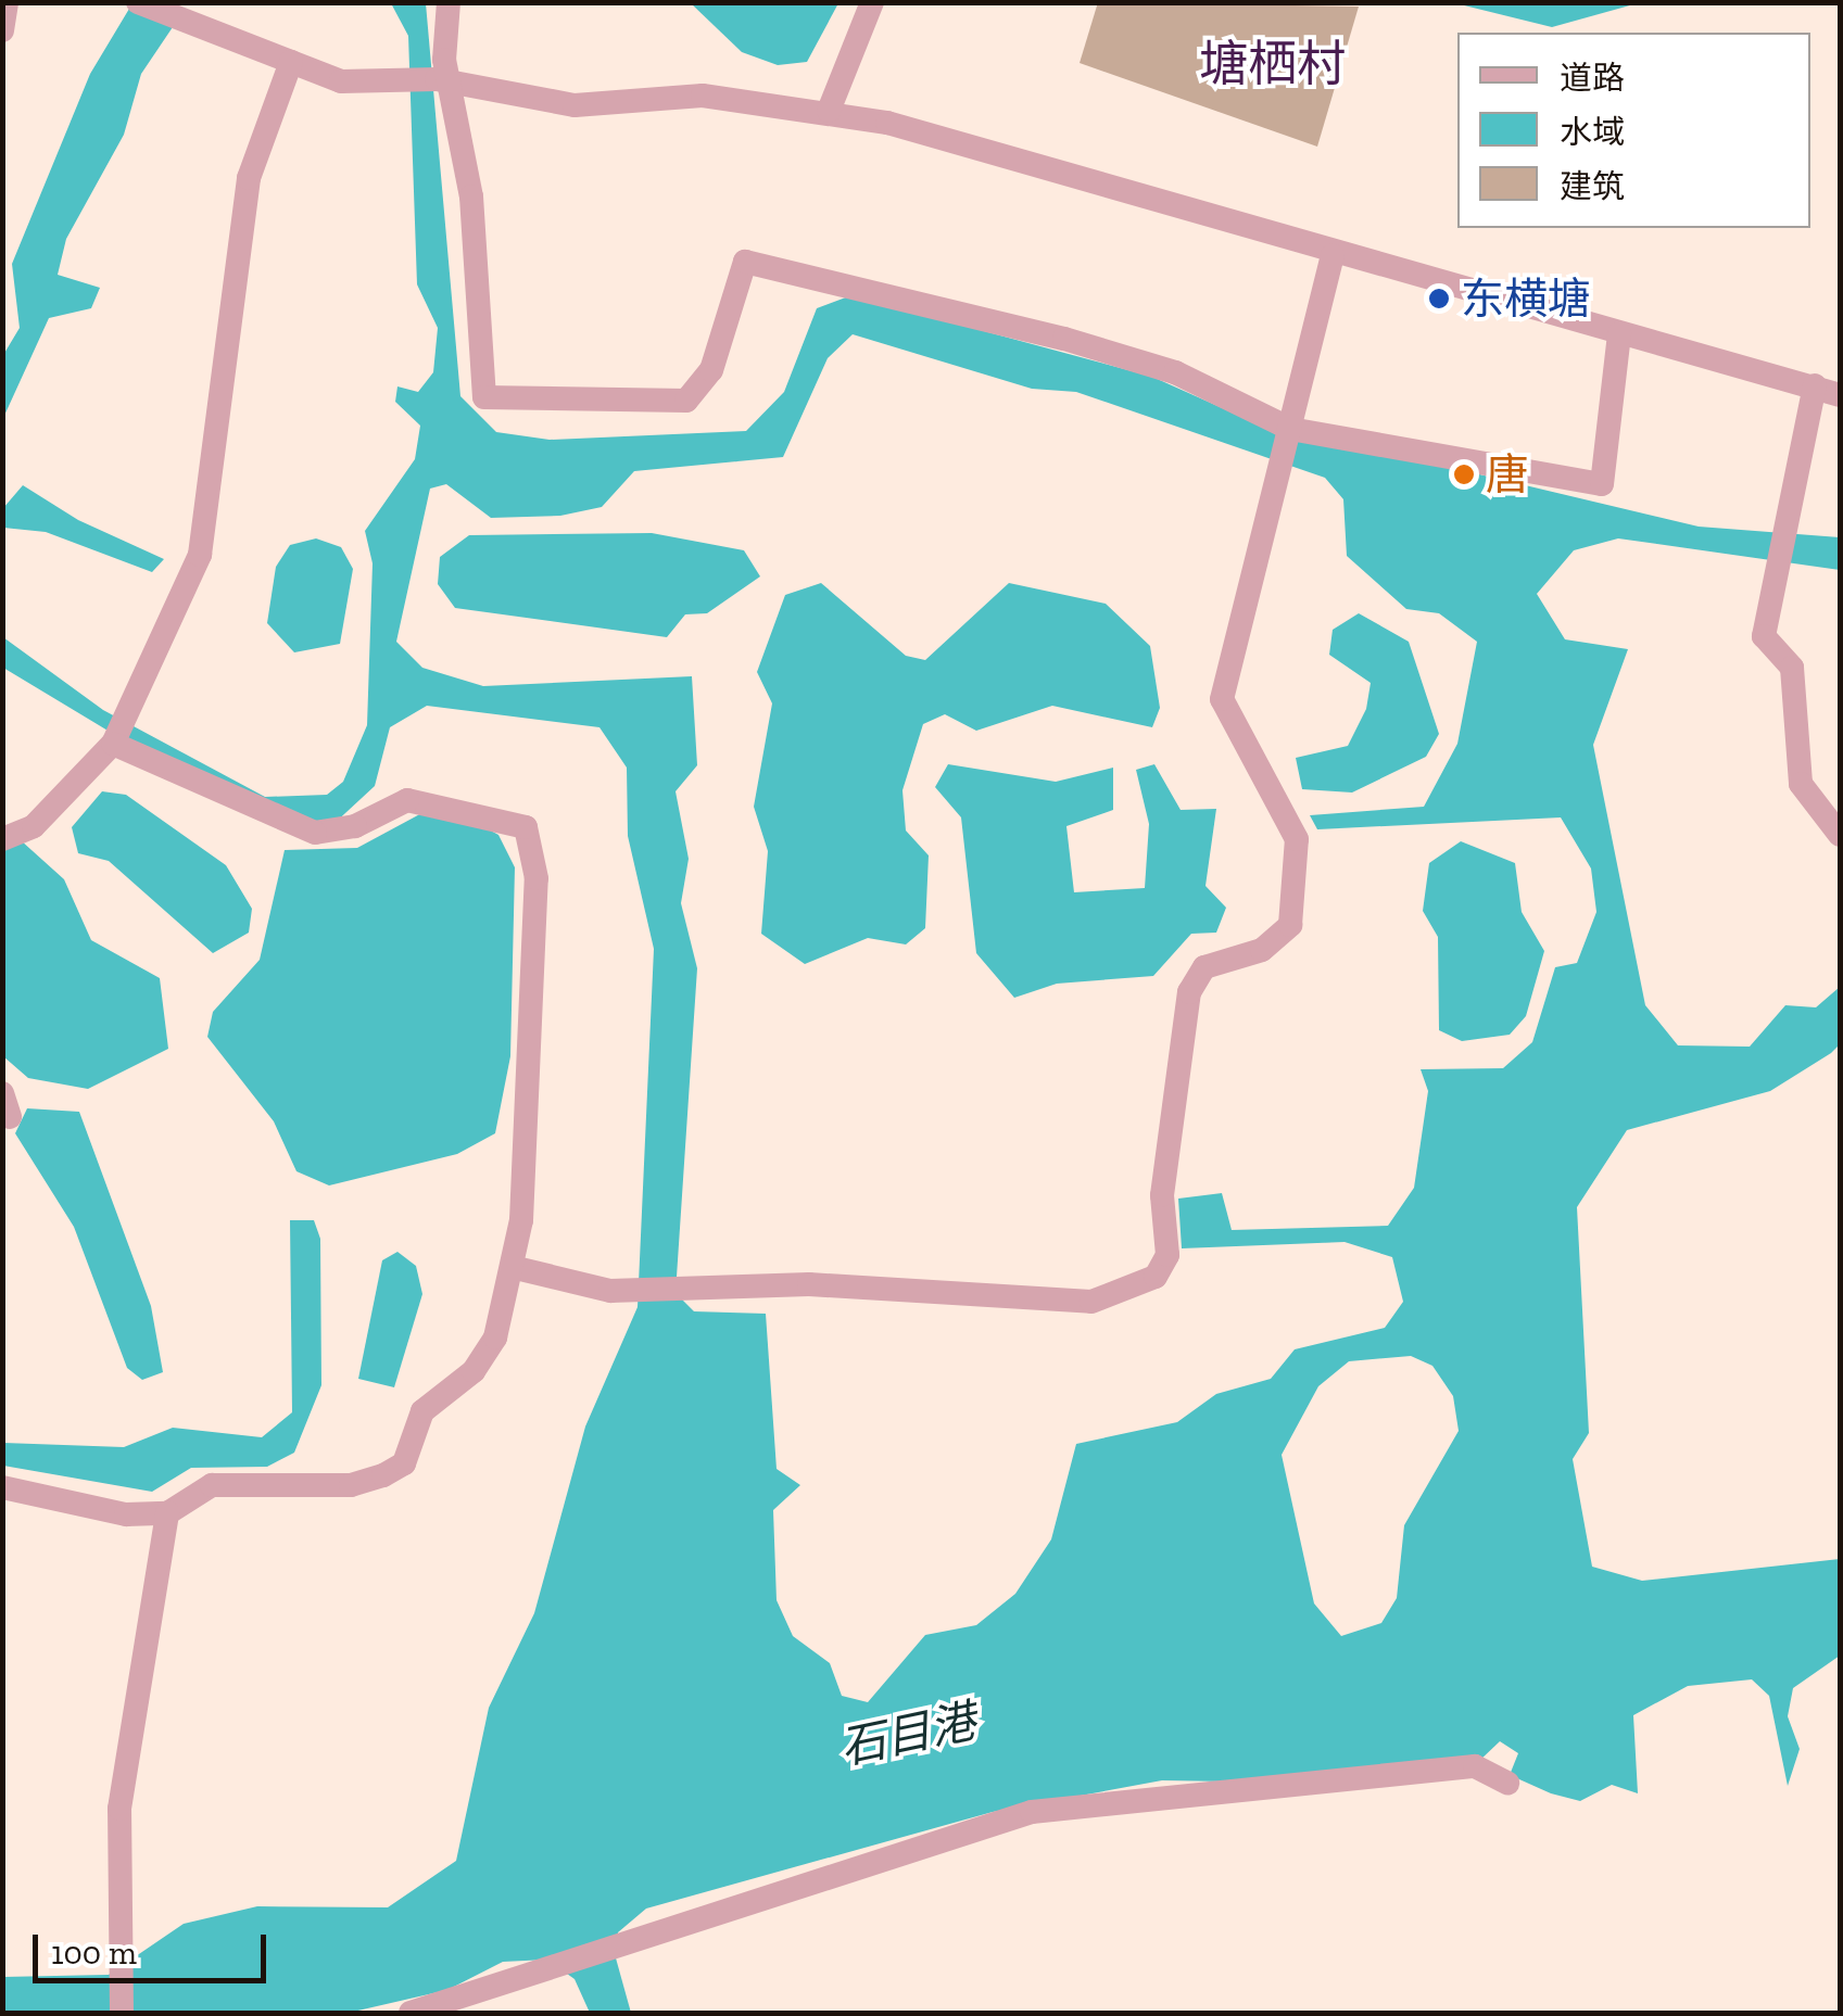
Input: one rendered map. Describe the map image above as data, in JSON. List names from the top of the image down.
{
  "districts": ["塘栖村"],
  "water": ["石目港"],
  "places": ["东横塘", "唐"],
  "legend": ["道路", "水域", "建筑"],
  "scale_bar": "100 m"
}
